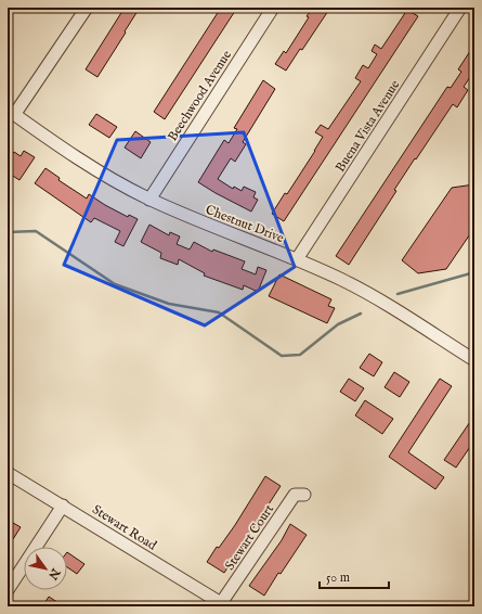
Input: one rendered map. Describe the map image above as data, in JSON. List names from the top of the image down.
{
  "streets": {
    "street": [
      "Beechwood Avenue",
      "Buena Vista Avenue",
      "Chestnut Drive",
      "Stewart Road",
      "Stewart Court"
    ]
  },
  "crossings": [
    ["Beechwood Avenue", "Chestnut Drive"],
    ["Buena Vista Avenue", "Chestnut Drive"],
    ["Stewart Road", "Stewart Court"]
  ],
  "scale_bar": "50 m",
  "north": "bottom right"
}
